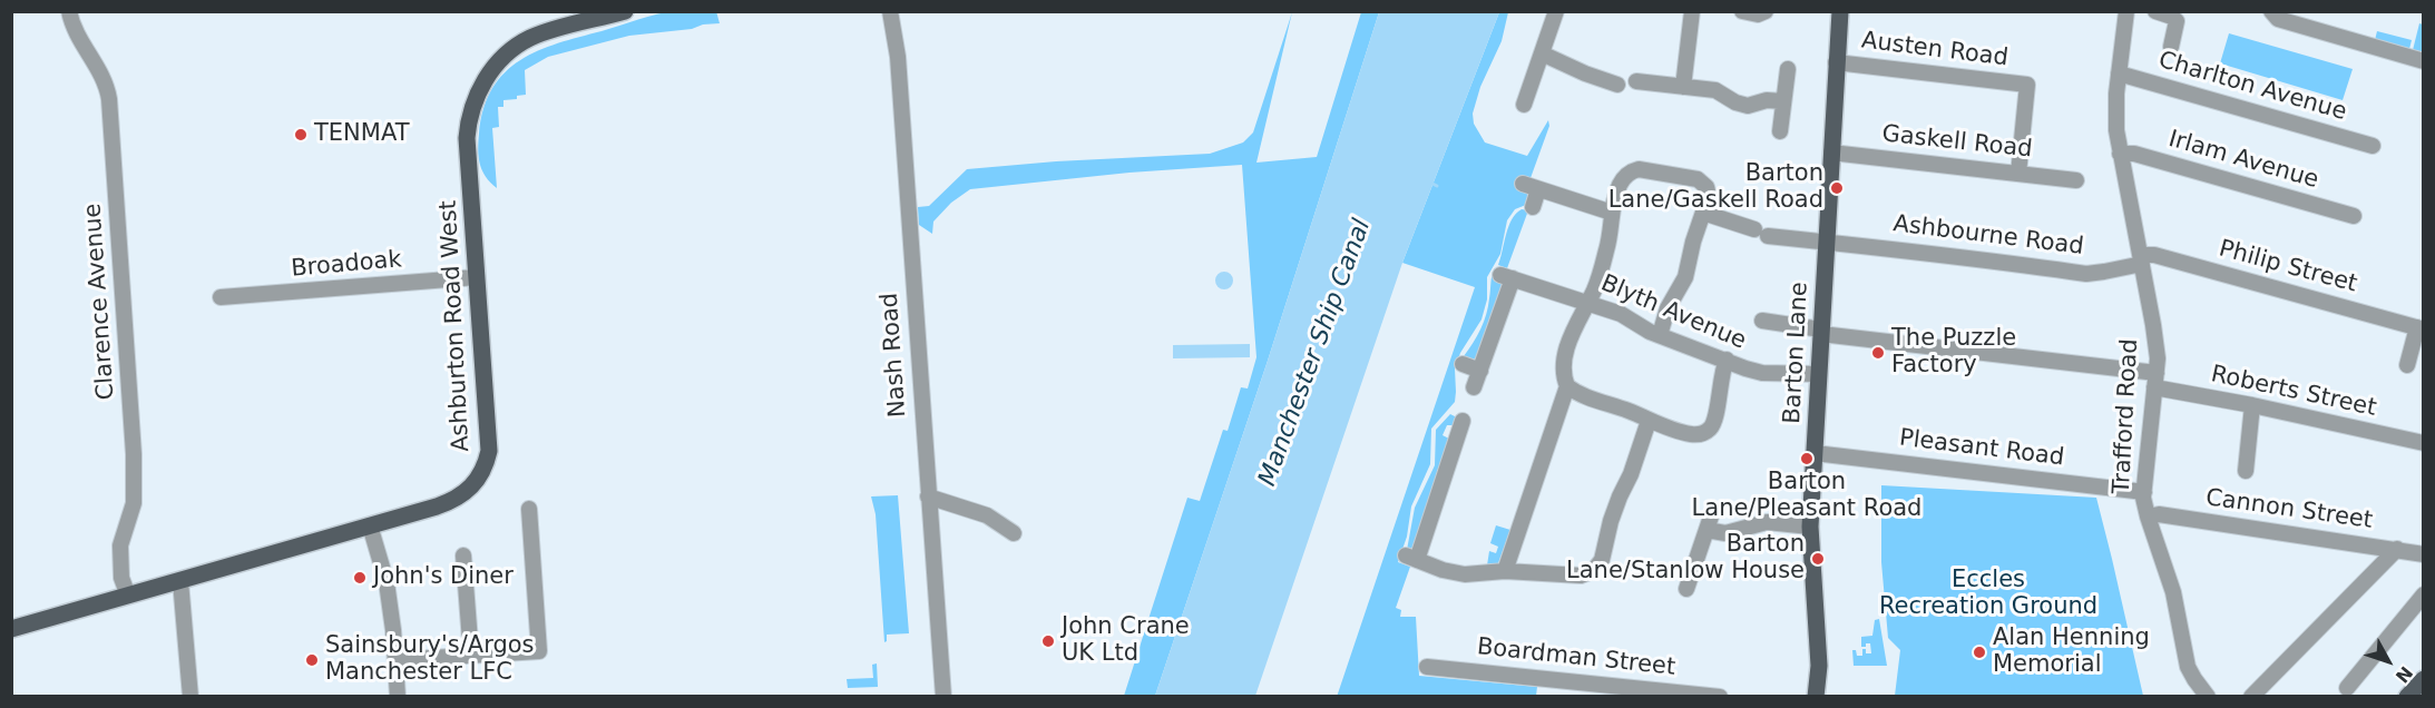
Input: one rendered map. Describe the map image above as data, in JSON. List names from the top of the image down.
{
  "streets": {
    "main road": ["Ashburton Road West", "Barton Lane"],
    "street": [
      "Austen Road",
      "Charlton Avenue",
      "Gaskell Road",
      "Irlam Avenue",
      "Ashbourne Road",
      "Broadoak",
      "Philip Street",
      "Clarence Avenue",
      "Blyth Avenue",
      "Nash Road",
      "Roberts Street",
      "Trafford Road",
      "Pleasant Road",
      "Cannon Street",
      "Boardman Street"
    ]
  },
  "crossings": [
    ["Austen Road", "Gaskell Road"],
    ["Austen Road", "Barton Lane"],
    ["Charlton Avenue", "Trafford Road"],
    ["Gaskell Road", "Barton Lane"],
    ["Irlam Avenue", "Trafford Road"],
    ["Ashbourne Road", "Philip Street"],
    ["Ashbourne Road", "Barton Lane"],
    ["Ashbourne Road", "Trafford Road"],
    ["Broadoak", "Ashburton Road West"],
    ["Philip Street", "Trafford Road"],
    ["Clarence Avenue", "Ashburton Road West"],
    ["Blyth Avenue", "Barton Lane"],
    ["Barton Lane", "Roberts Street"],
    ["Barton Lane", "Pleasant Road"],
    ["Roberts Street", "Trafford Road"],
    ["Trafford Road", "Pleasant Road"],
    ["Trafford Road", "Cannon Street"]
  ],
  "water": ["Manchester Ship Canal"],
  "parks": ["Eccles Recreation Ground"],
  "places": [
    "TENMAT",
    "Barton Lane/Gaskell Road",
    "The Puzzle Factory",
    "Barton Lane/Pleasant Road",
    "Barton Lane/Stanlow House",
    "John's Diner",
    "John Crane UK Ltd",
    "Alan Henning Memorial",
    "Sainsbury's/Argos Manchester LFC"
  ],
  "north": "bottom right"
}
